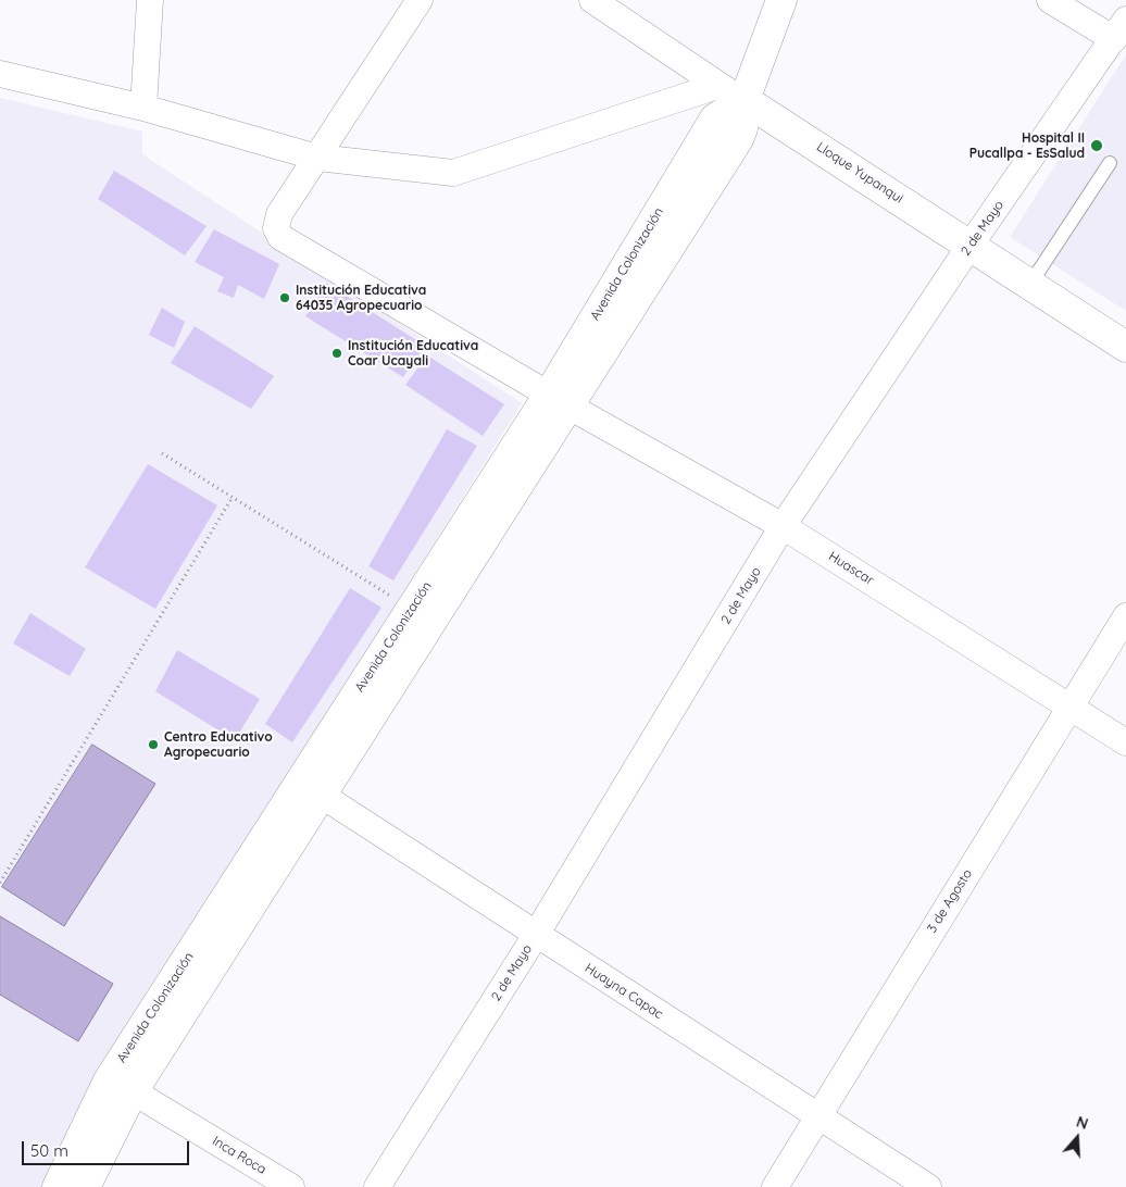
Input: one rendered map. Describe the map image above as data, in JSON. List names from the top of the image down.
{
  "streets": {
    "street": [
      "Lloque Yupanqui",
      "2 de Mayo",
      "Avenida Colonización",
      "Huascar",
      "3 de Agosto",
      "Huayna Capac",
      "Inca Roca"
    ]
  },
  "crossings": [
    ["Lloque Yupanqui", "2 de Mayo"],
    ["Lloque Yupanqui", "Avenida Colonización"],
    ["2 de Mayo", "Huascar"],
    ["2 de Mayo", "Huayna Capac"],
    ["Avenida Colonización", "Huascar"],
    ["Avenida Colonización", "Huayna Capac"],
    ["Avenida Colonización", "Inca Roca"],
    ["Huascar", "3 de Agosto"],
    ["3 de Agosto", "Huayna Capac"]
  ],
  "places": [
    "Hospital II Pucallpa - EsSalud",
    "Institución Educativa 64035 Agropecuario",
    "Institución Educativa Coar Ucayali",
    "Centro Educativo Agropecuario"
  ],
  "scale_bar": "50 m",
  "north": "top"
}
